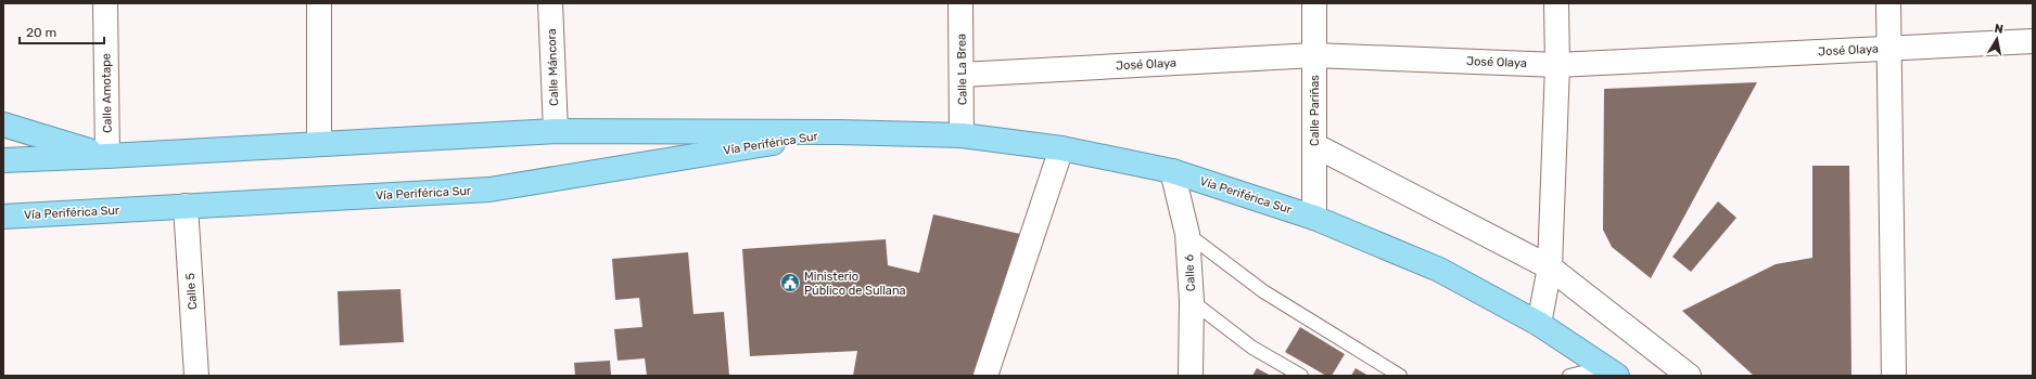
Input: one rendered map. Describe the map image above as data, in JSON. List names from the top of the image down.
{
  "streets": {
    "highway": ["Vía Periférica Sur"],
    "street": [
      "José Olaya",
      "Calle Máncora",
      "Calle La Brea",
      "Calle Amotape",
      "Calle Pariñas",
      "Calle 6",
      "Calle 5"
    ]
  },
  "crossings": [
    ["José Olaya", "Calle La Brea"],
    ["José Olaya", "Calle Pariñas"],
    ["Calle Máncora", "Vía Periférica Sur"],
    ["Calle La Brea", "Vía Periférica Sur"],
    ["Calle Amotape", "Vía Periférica Sur"],
    ["Calle Pariñas", "Vía Periférica Sur"],
    ["Vía Periférica Sur", "Calle 6"],
    ["Vía Periférica Sur", "Calle 5"]
  ],
  "places": {
    "public building": ["Ministerio Público de Sullana"]
  },
  "scale_bar": "20 m",
  "north": "top"
}
